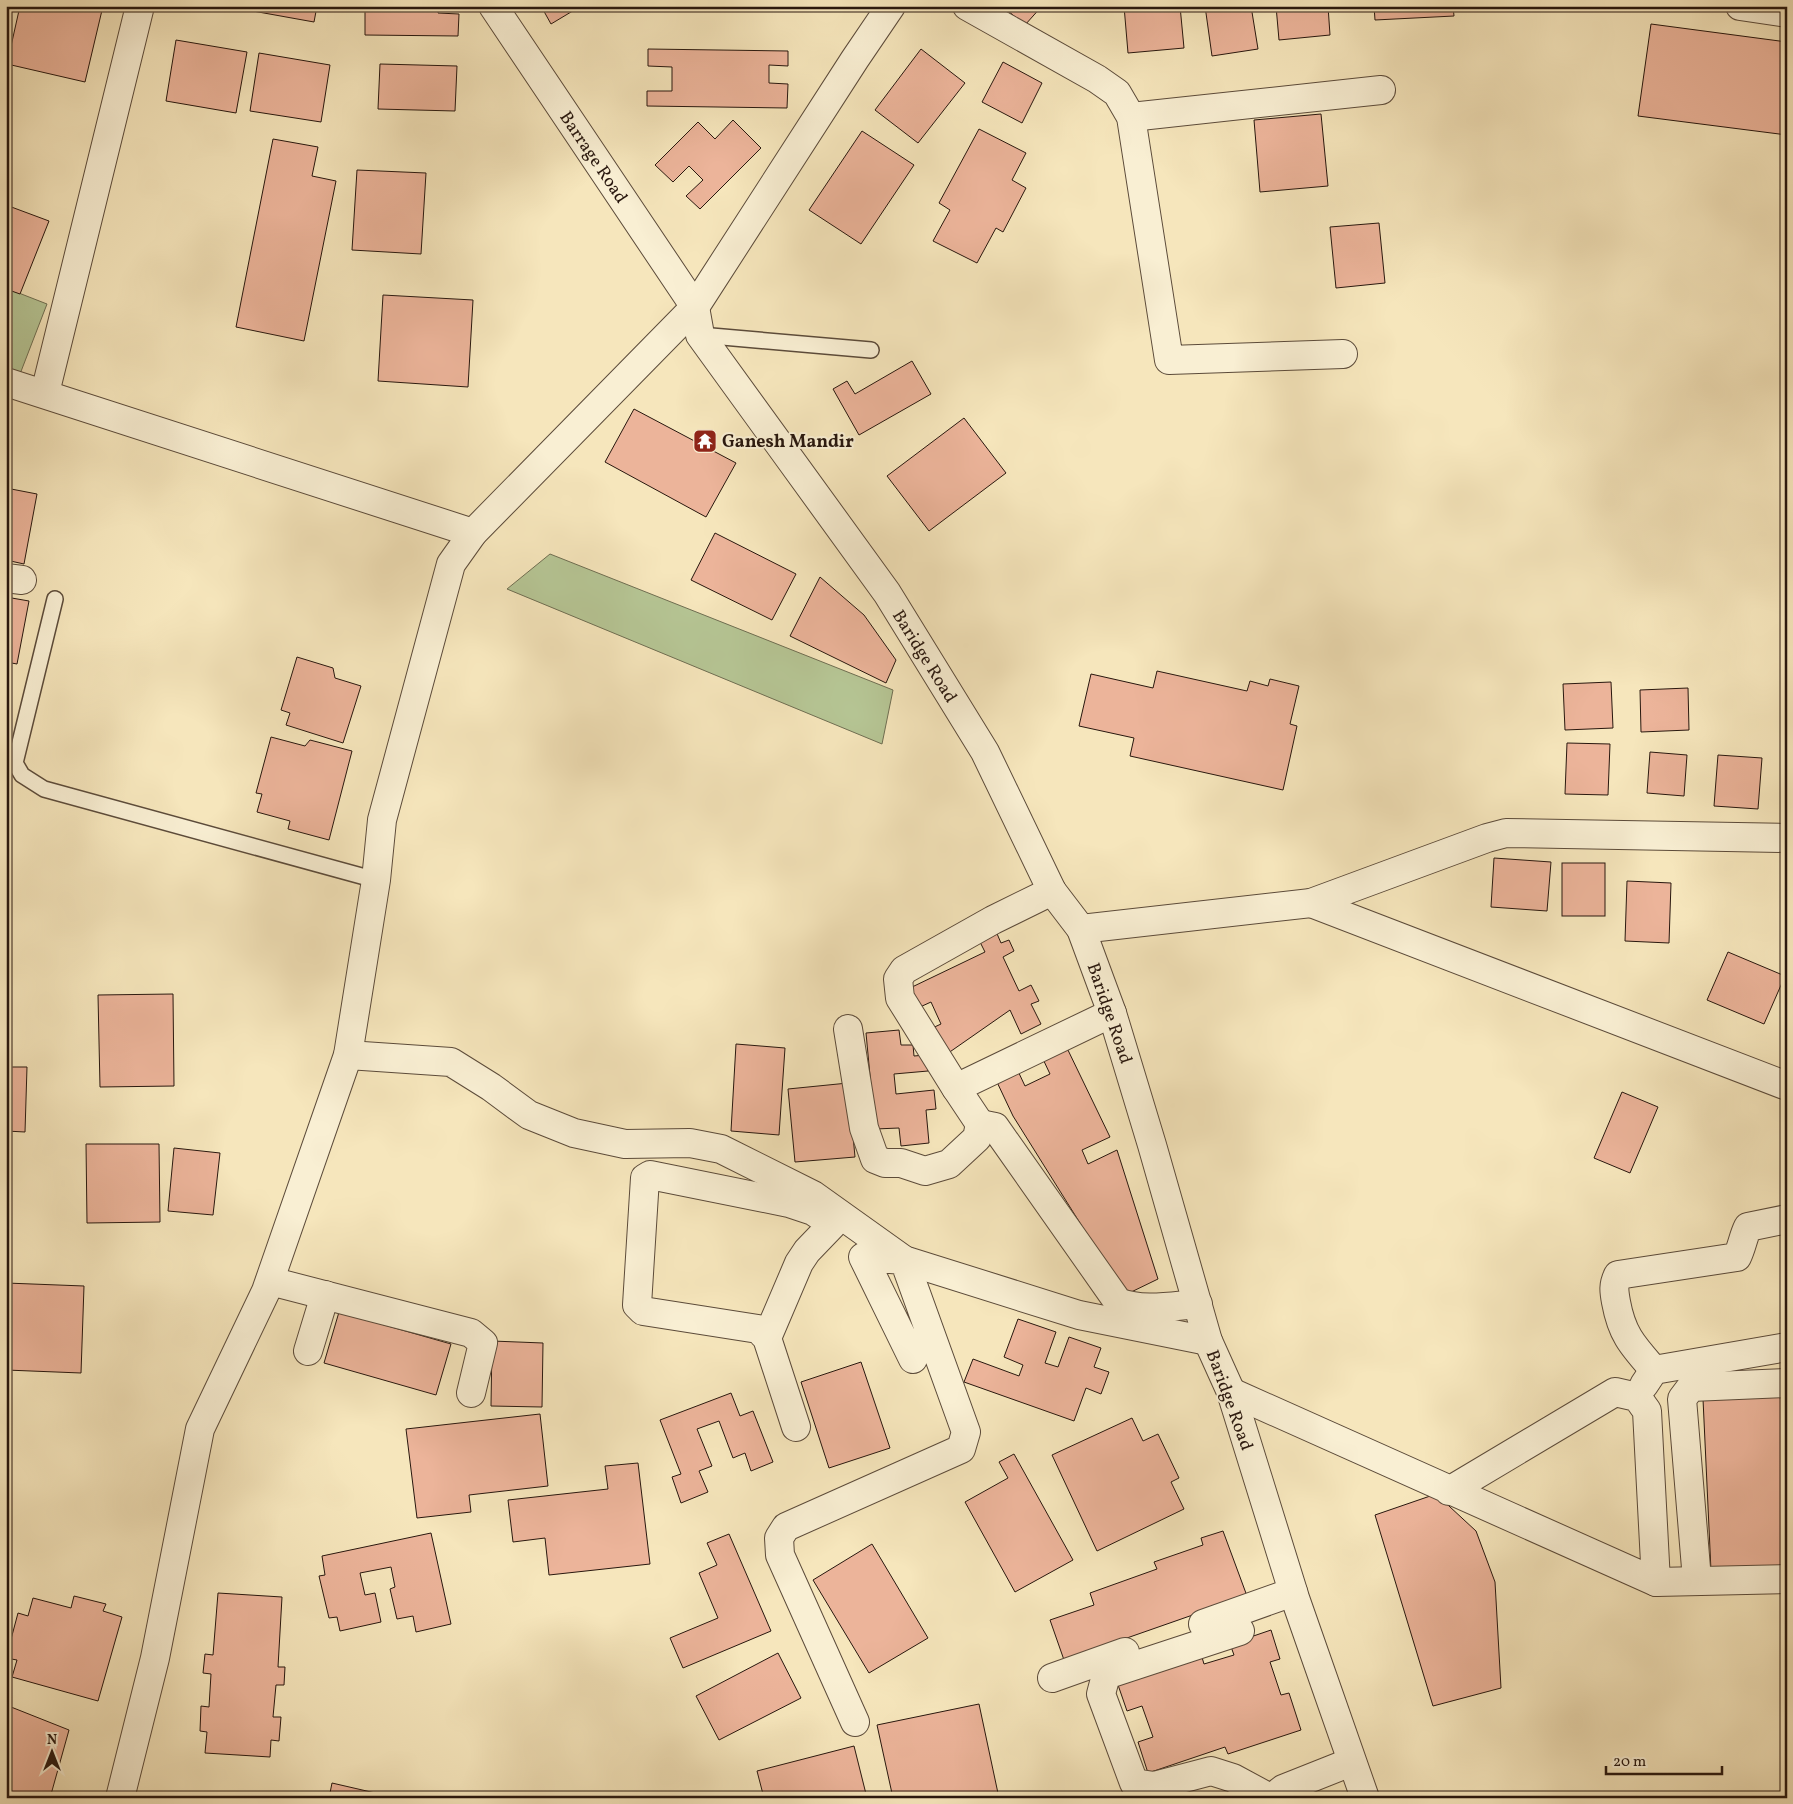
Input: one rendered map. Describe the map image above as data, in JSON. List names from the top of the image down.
{
  "streets": {
    "street": ["Barrage Road", "Baridge Road"]
  },
  "crossings": [
    ["Barrage Road", "Baridge Road"]
  ],
  "places": {
    "temple": ["Ganesh Mandir"]
  },
  "scale_bar": "20 m",
  "north": "top"
}
